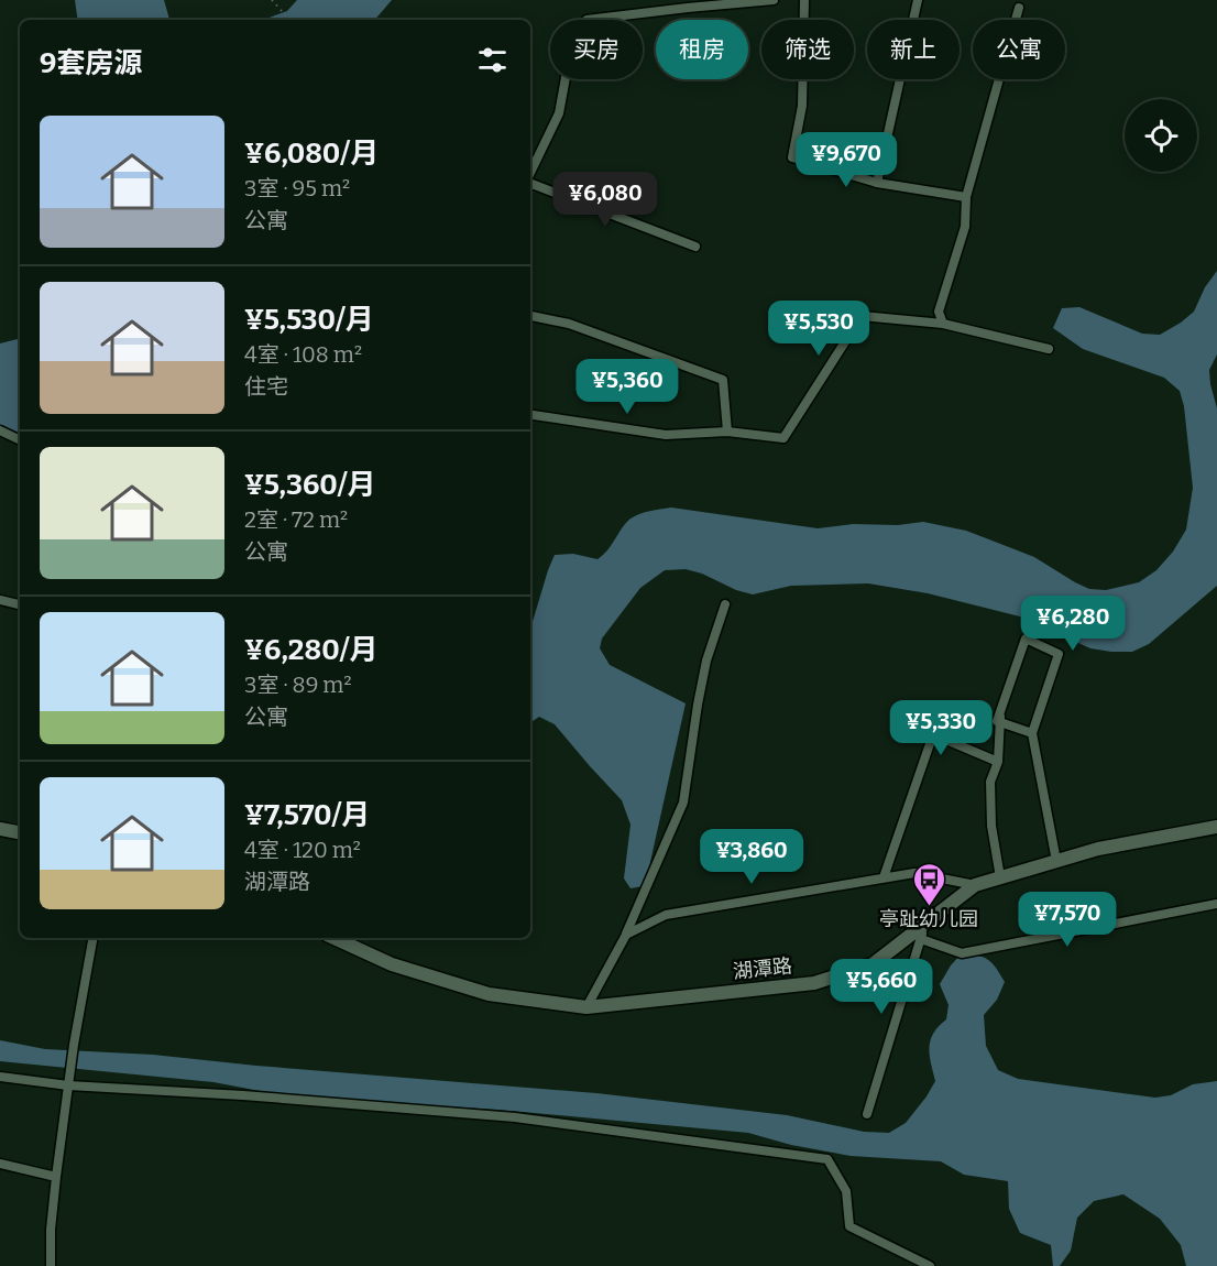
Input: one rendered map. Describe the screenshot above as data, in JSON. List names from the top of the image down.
{
  "streets": {
    "street": ["湖潭路"]
  },
  "places": {
    "bus stop": ["亭趾幼儿园"]
  },
  "page": {
    "chip": [
      "买房",
      "租房",
      "筛选",
      "新上",
      "公寓"
    ],
    "heading": "9套房源",
    "list": [
      {
        "name": "¥6,080/月",
        "note": "3室 · 95 m² · 公寓"
      },
      {
        "name": "¥5,530/月",
        "note": "4室 · 108 m² · 住宅"
      },
      {
        "name": "¥5,360/月",
        "note": "2室 · 72 m² · 公寓"
      },
      {
        "name": "¥6,280/月",
        "note": "3室 · 89 m² · 公寓"
      },
      {
        "name": "¥7,570/月",
        "note": "4室 · 120 m² · 湖潭路"
      }
    ],
    "price": [
      "¥9,670",
      "¥6,080",
      "¥5,530",
      "¥5,360",
      "¥6,280",
      "¥5,330",
      "¥3,860",
      "¥7,570",
      "¥5,660"
    ]
  }
}
